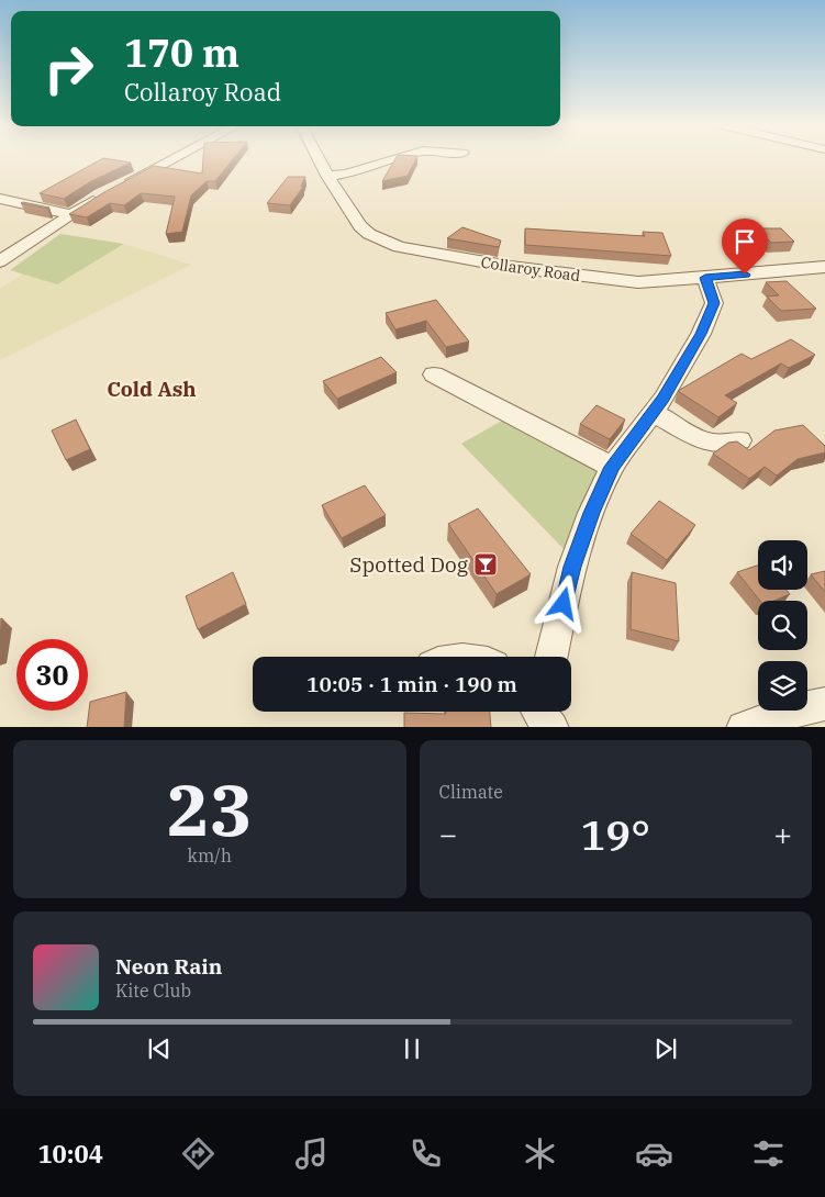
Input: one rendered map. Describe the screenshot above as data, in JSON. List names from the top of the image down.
{
  "streets": {
    "street": ["Collaroy Road"]
  },
  "districts": ["Cold Ash"],
  "places": {
    "bar": ["Spotted Dog"]
  },
  "page": {
    "turn": ["170 m", "Collaroy Road"],
    "limit": "30",
    "trip": "10:05 · 1 min · 190 m",
    "tile": [
      ["23", "km/h"],
      "Climate"
    ],
    "heat": ["−", "19°", "+"],
    "song": ["Neon Rain", "Kite Club"],
    "tabs": "10:04"
  }
}
